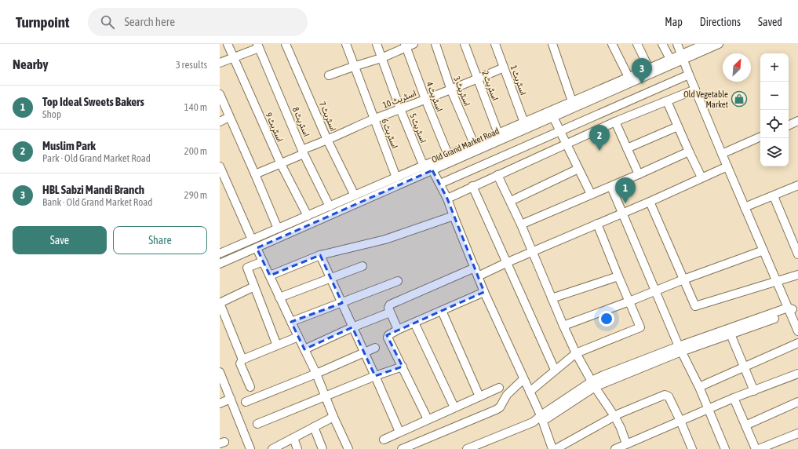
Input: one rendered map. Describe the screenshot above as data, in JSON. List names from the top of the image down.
{
  "streets": {
    "street": [
      "اسٹریٹ 1",
      "اسٹریٹ 2",
      "اسٹریٹ 3",
      "اسٹریٹ 4",
      "اسٹریٹ 10",
      "اسٹریٹ 7",
      "اسٹریٹ 8",
      "اسٹریٹ 9",
      "اسٹریٹ 5",
      "اسٹریٹ 6",
      "Old Grand Market Road"
    ]
  },
  "crossings": [
    ["اسٹریٹ 1", "اسٹریٹ 10"],
    ["اسٹریٹ 1", "Old Grand Market Road"],
    ["اسٹریٹ 2", "اسٹریٹ 10"],
    ["اسٹریٹ 2", "Old Grand Market Road"],
    ["اسٹریٹ 3", "اسٹریٹ 10"],
    ["اسٹریٹ 3", "Old Grand Market Road"],
    ["اسٹریٹ 4", "اسٹریٹ 10"],
    ["اسٹریٹ 4", "Old Grand Market Road"],
    ["اسٹریٹ 10", "اسٹریٹ 7"],
    ["اسٹریٹ 10", "اسٹریٹ 8"],
    ["اسٹریٹ 10", "اسٹریٹ 9"],
    ["اسٹریٹ 10", "اسٹریٹ 5"],
    ["اسٹریٹ 10", "اسٹریٹ 6"],
    ["اسٹریٹ 7", "Old Grand Market Road"],
    ["اسٹریٹ 8", "Old Grand Market Road"],
    ["اسٹریٹ 9", "Old Grand Market Road"],
    ["اسٹریٹ 5", "Old Grand Market Road"],
    ["اسٹریٹ 6", "Old Grand Market Road"]
  ],
  "places": {
    "shop": ["Old Vegetable Market"]
  },
  "north": "top right",
  "page": {
    "header": "Turnpoint",
    "search": "Search here",
    "nav": ["Map", "Directions", "Saved"],
    "heading": ["Nearby", "3 results"],
    "map_buttons": ["+", "−"],
    "pins": ["3", "2", "1"],
    "list": [
      {
        "mark": "1",
        "name": "Top Ideal Sweets Bakers",
        "note": "Shop",
        "value": "140 m"
      },
      {
        "mark": "2",
        "name": "Muslim Park",
        "note": "Park · Old Grand Market Road",
        "value": "200 m"
      },
      {
        "mark": "3",
        "name": "HBL Sabzi Mandi Branch",
        "note": "Bank · Old Grand Market Road",
        "value": "290 m"
      }
    ],
    "buttons": ["Save", "Share"]
  }
}
